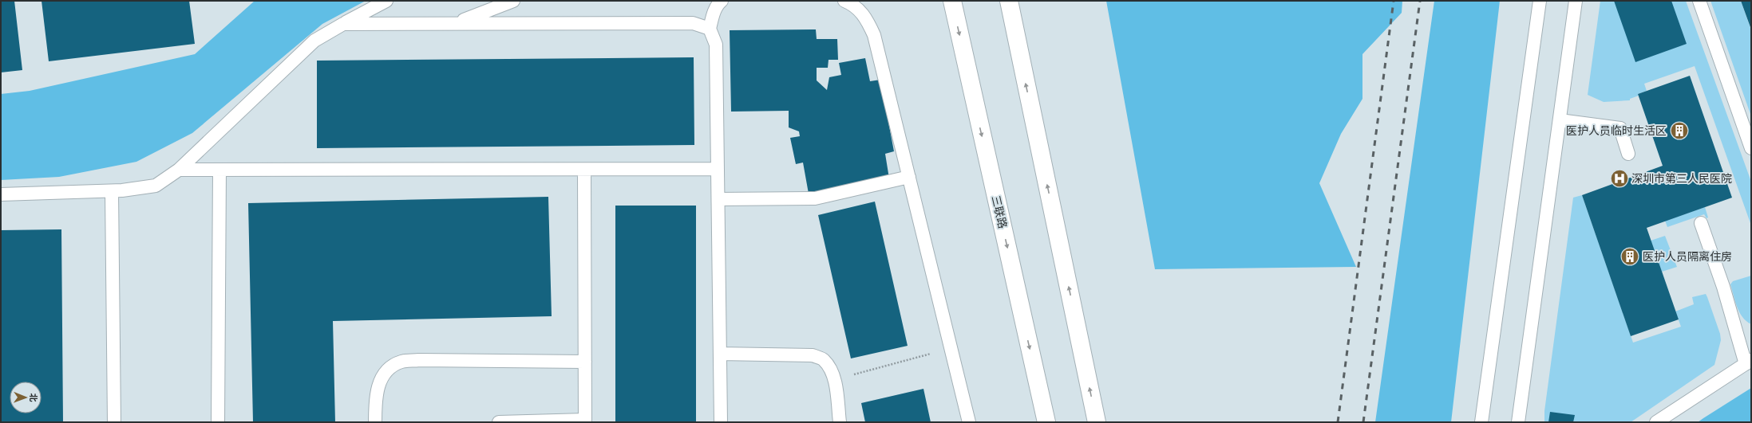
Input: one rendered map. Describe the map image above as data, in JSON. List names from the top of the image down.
{
  "streets": {
    "street": ["三联路"]
  },
  "places": {
    "building": ["医护人员临时生活区", "医护人员隔离住房"],
    "hospital": ["深圳市第三人民医院"]
  },
  "north": "right"
}
